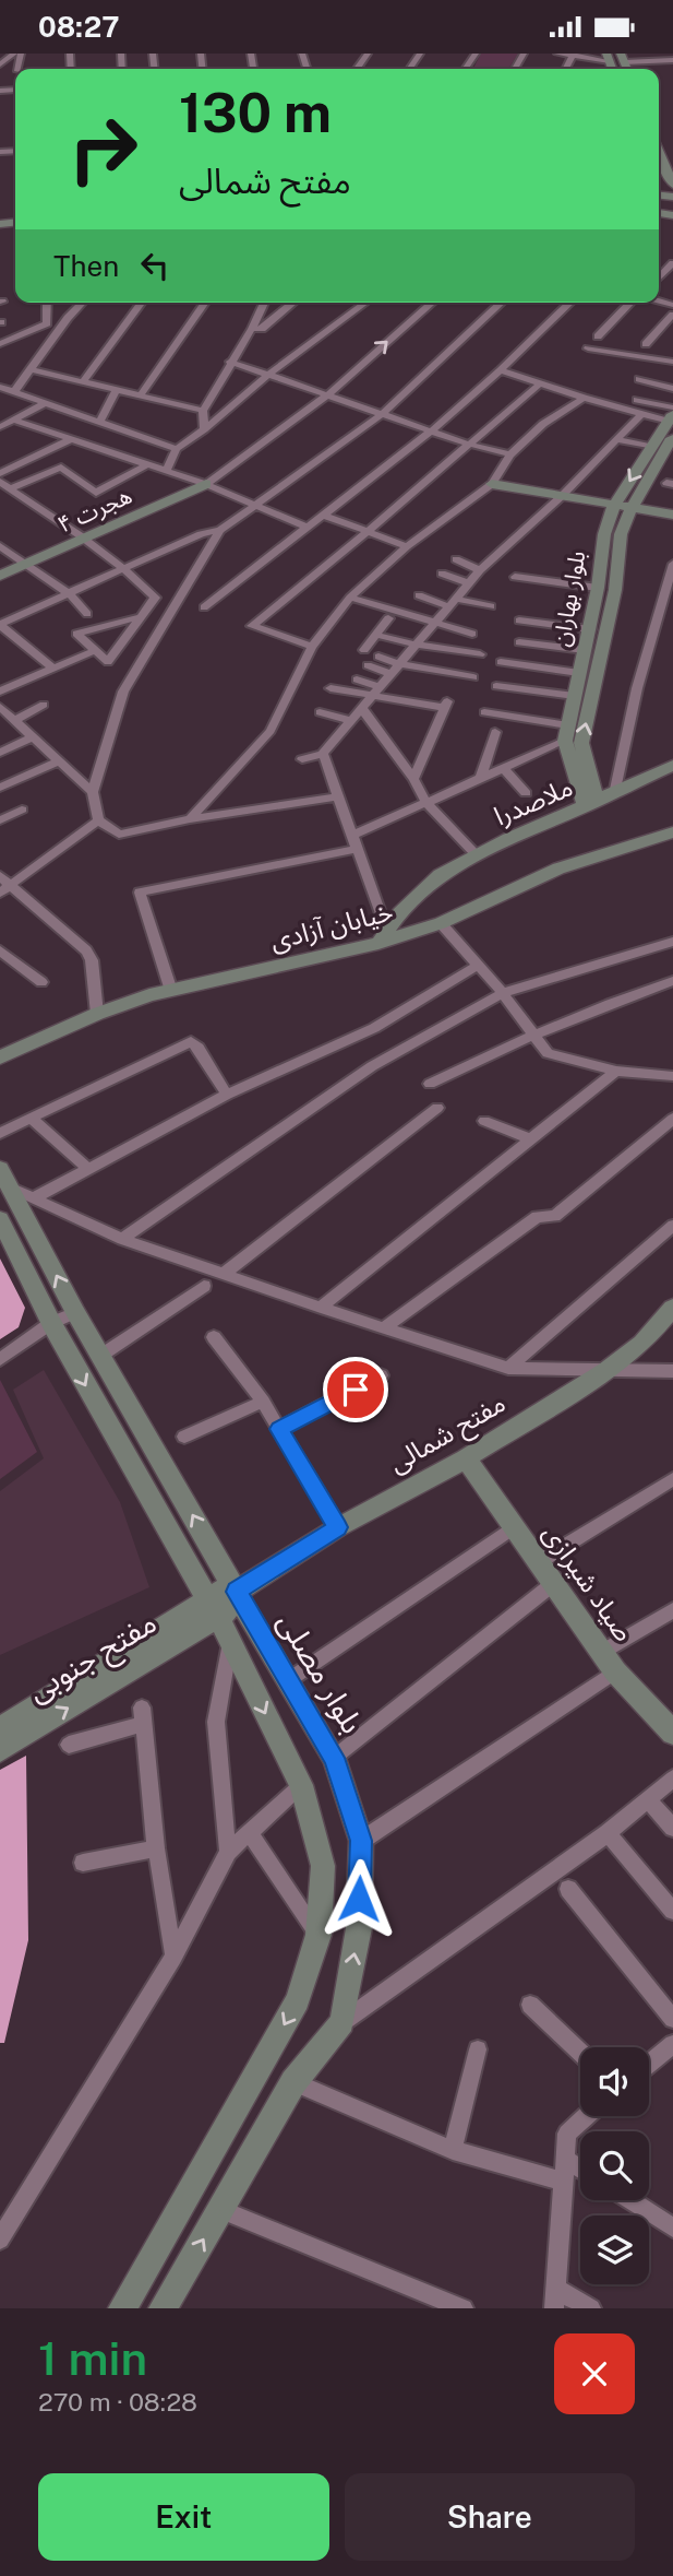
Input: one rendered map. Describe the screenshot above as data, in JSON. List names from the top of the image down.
{
  "streets": {
    "street": [
      "هجرت ۴",
      "بلوار بهاران",
      "ملاصدرا",
      "خیابان آزادی",
      "مفتح شمالی",
      "صیاد شیرازی",
      "مفتح جنوبی",
      "بلوار مصلی"
    ]
  },
  "crossings": [
    ["بلوار بهاران", "ملاصدرا"],
    ["ملاصدرا", "خیابان آزادی"],
    ["مفتح شمالی", "صیاد شیرازی"],
    ["مفتح شمالی", "مفتح جنوبی"],
    ["مفتح شمالی", "بلوار مصلی"]
  ],
  "page": {
    "status": "08:27",
    "turn": ["130 m", "مفتح شمالی"],
    "then": "Then",
    "heading": ["1 min", "270 m · 08:28"],
    "buttons": ["Exit", "Share"]
  }
}
